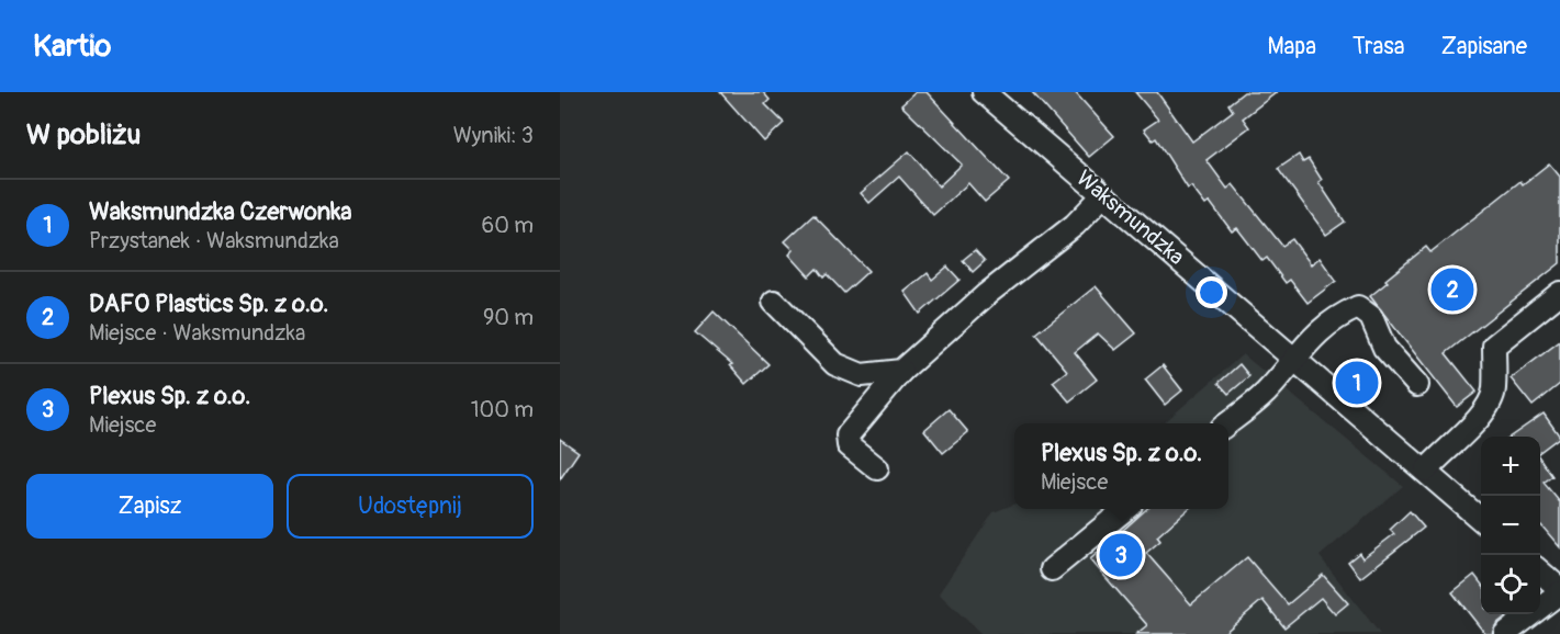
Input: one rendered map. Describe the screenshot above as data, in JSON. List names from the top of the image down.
{
  "streets": {
    "street": ["Waksmundzka"]
  },
  "page": {
    "header": "Kartio",
    "nav": ["Mapa", "Trasa", "Zapisane"],
    "heading": ["W pobliżu", "Wyniki: 3"],
    "list": [
      {
        "mark": "1",
        "name": "Waksmundzka Czerwonka",
        "note": "Przystanek · Waksmundzka",
        "value": "60 m"
      },
      {
        "mark": "2",
        "name": "DAFO Plastics Sp. z o.o.",
        "note": "Miejsce · Waksmundzka",
        "value": "90 m"
      },
      {
        "mark": "3",
        "name": "Plexus Sp. z o.o.",
        "note": "Miejsce",
        "value": "100 m"
      }
    ],
    "pins": ["2", "1", "3"],
    "popup": ["Plexus Sp. z o.o.", "Miejsce"],
    "map_buttons": ["+", "−"],
    "buttons": ["Zapisz", "Udostępnij"]
  }
}
